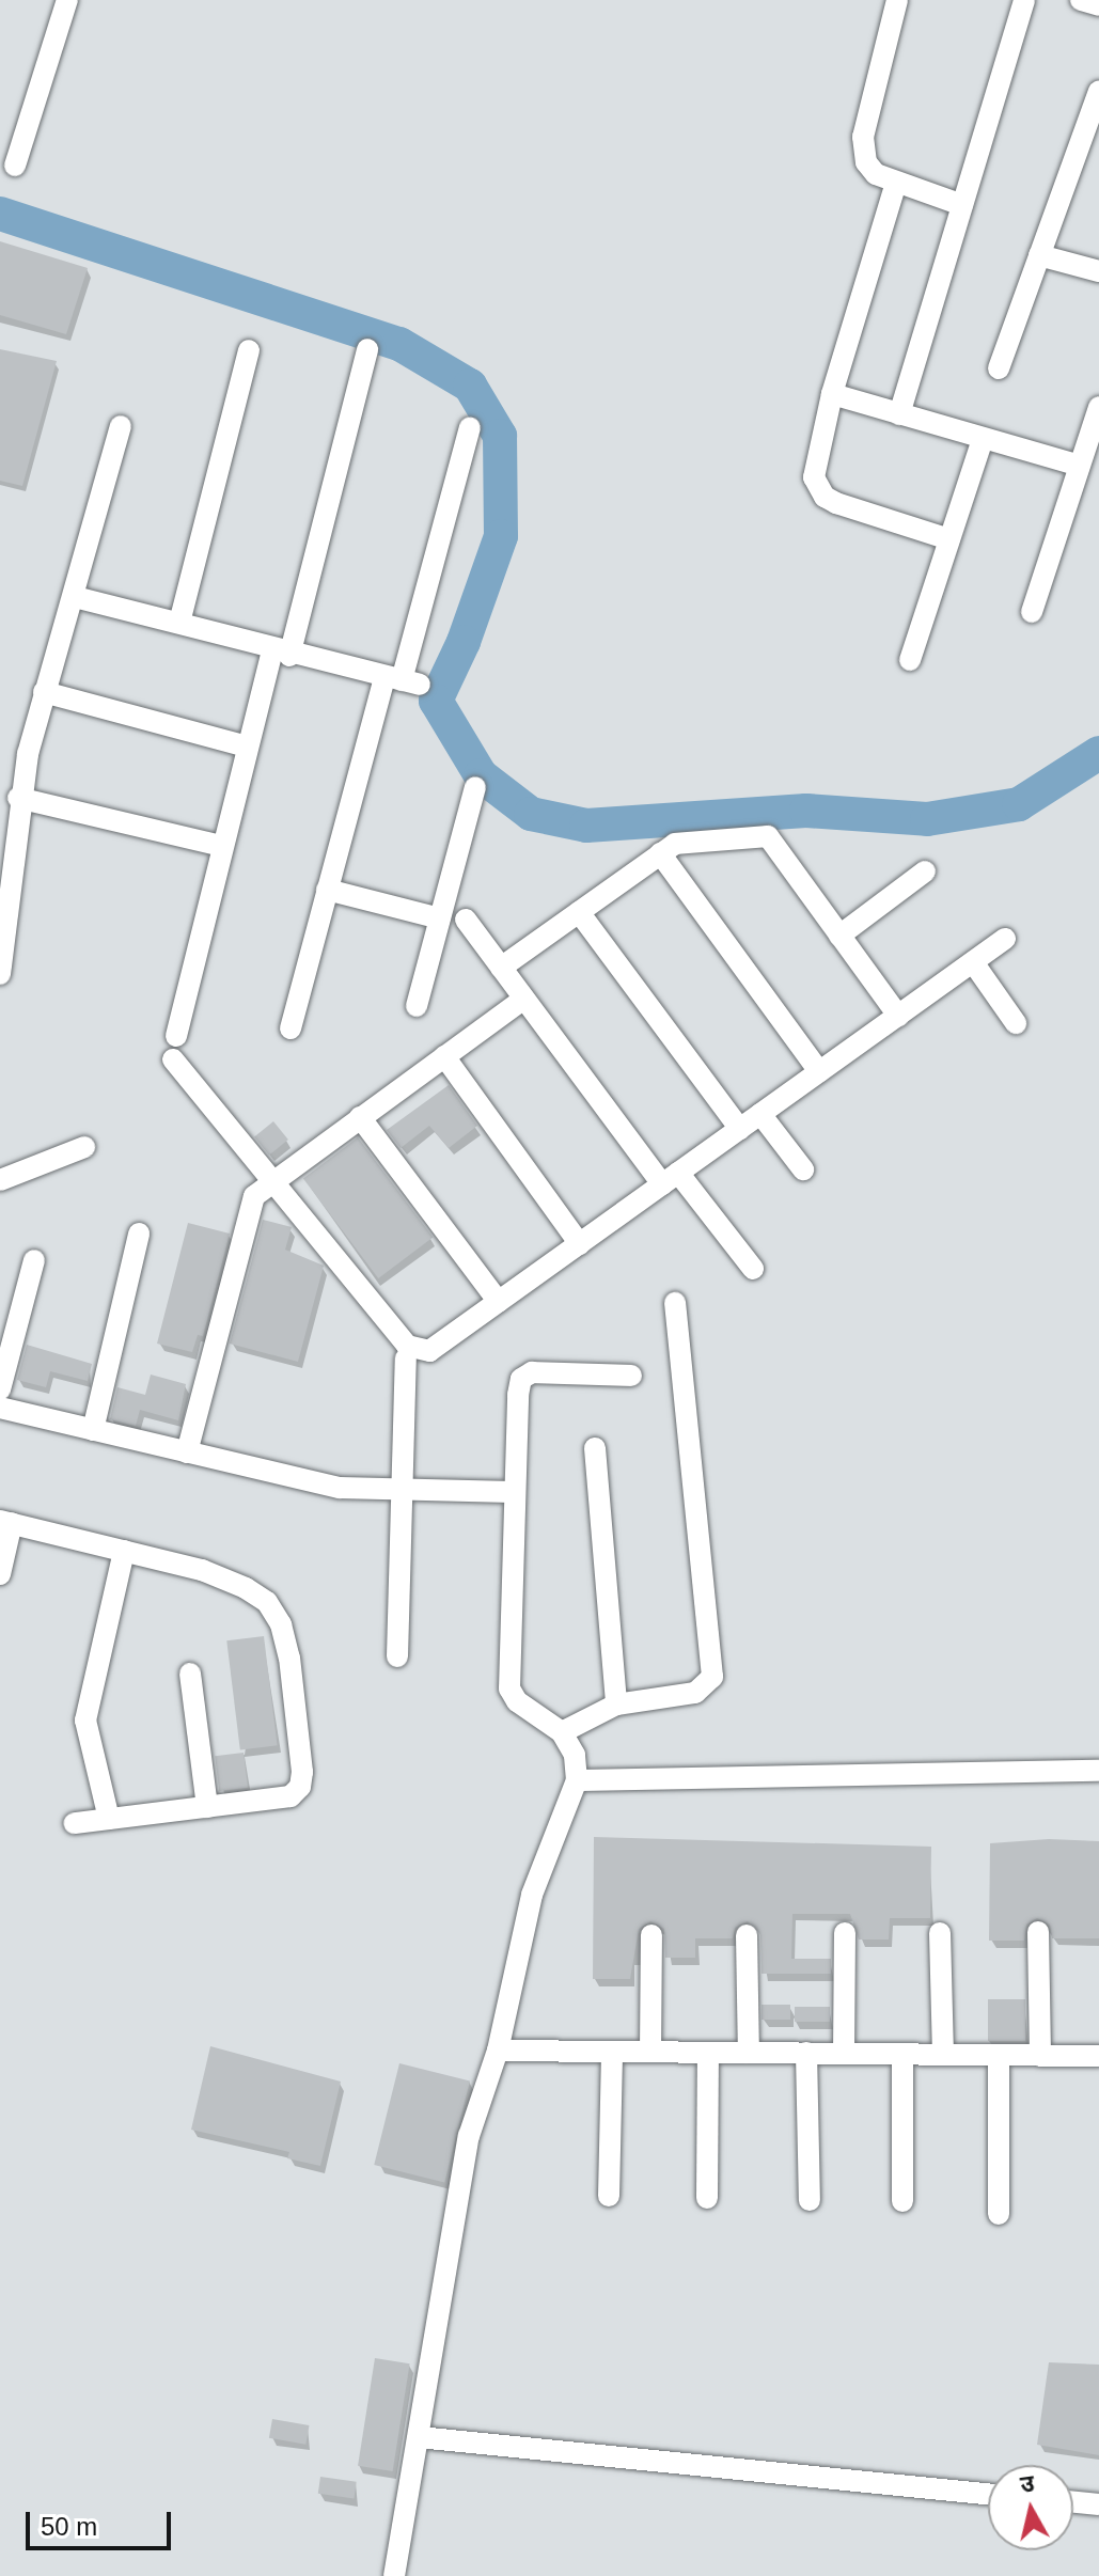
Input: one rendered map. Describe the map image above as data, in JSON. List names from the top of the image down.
{
  "scale_bar": "50 m",
  "north": "top"
}
